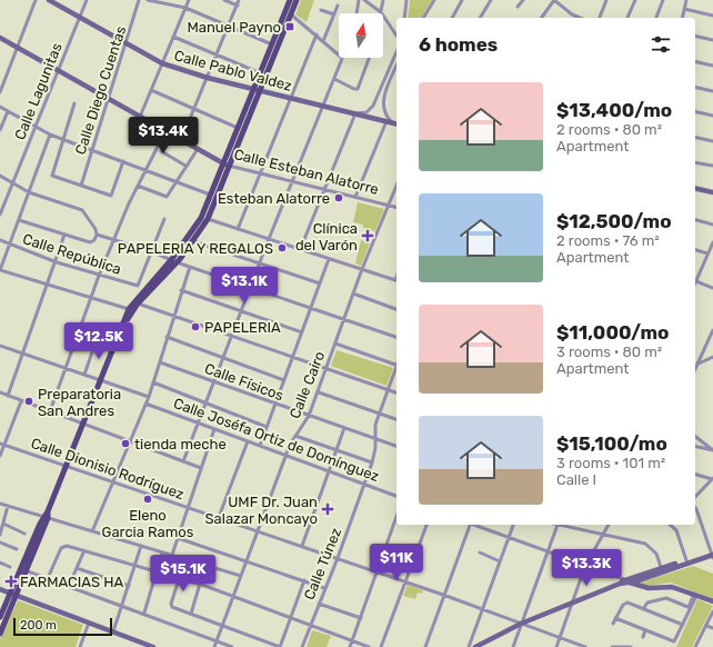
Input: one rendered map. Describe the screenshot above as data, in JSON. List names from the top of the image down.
{
  "streets": {
    "street": [
      "Calle Pablo Valdez",
      "Calle Diego Cuentas",
      "Calle Lagunitas",
      "Calle Esteban Alatorre",
      "Calle República",
      "Calle Físicos",
      "Calle Cairo",
      "Calle Joséfa Ortiz de Domínguez",
      "Calle Dionisio Rodríguez",
      "Calle Túnez"
    ]
  },
  "crossings": [
    ["Calle Pablo Valdez", "Calle Diego Cuentas"],
    ["Calle Pablo Valdez", "Calle Lagunitas"],
    ["Calle Diego Cuentas", "Calle Esteban Alatorre"],
    ["Calle Lagunitas", "Calle Esteban Alatorre"],
    ["Calle Esteban Alatorre", "Calle Cairo"],
    ["Calle Físicos", "Calle Cairo"],
    ["Calle Físicos", "Calle Túnez"],
    ["Calle Cairo", "Calle Joséfa Ortiz de Domínguez"],
    ["Calle Cairo", "Calle Dionisio Rodríguez"],
    ["Calle Joséfa Ortiz de Domínguez", "Calle Túnez"],
    ["Calle Dionisio Rodríguez", "Calle Túnez"]
  ],
  "places": {
    "transit": ["Manuel Payno"],
    "other": [
      "Esteban Alatorre",
      "PAPELERIA Y REGALOS",
      "PAPELERIA",
      "Preparatoria San Andres",
      "tienda meche",
      "Eleno Garcia Ramos"
    ],
    "health": ["Clínica del Varón", "UMF Dr. Juan Salazar Moncayo", "FARMACIAS HA"]
  },
  "scale_bar": "200 m",
  "north": "top",
  "page": {
    "heading": "6 homes",
    "list": [
      {
        "name": "$13,400/mo",
        "note": "2 rooms · 80 m² · Apartment"
      },
      {
        "name": "$12,500/mo",
        "note": "2 rooms · 76 m² · Apartment"
      },
      {
        "name": "$11,000/mo",
        "note": "3 rooms · 80 m² · Apartment"
      },
      {
        "name": "$15,100/mo",
        "note": "3 rooms · 101 m² · Calle I"
      }
    ],
    "price": [
      "$13.4K",
      "$13.1K",
      "$12.5K",
      "$11K",
      "$13.3K",
      "$15.1K"
    ],
    "scale": "200 m"
  }
}
